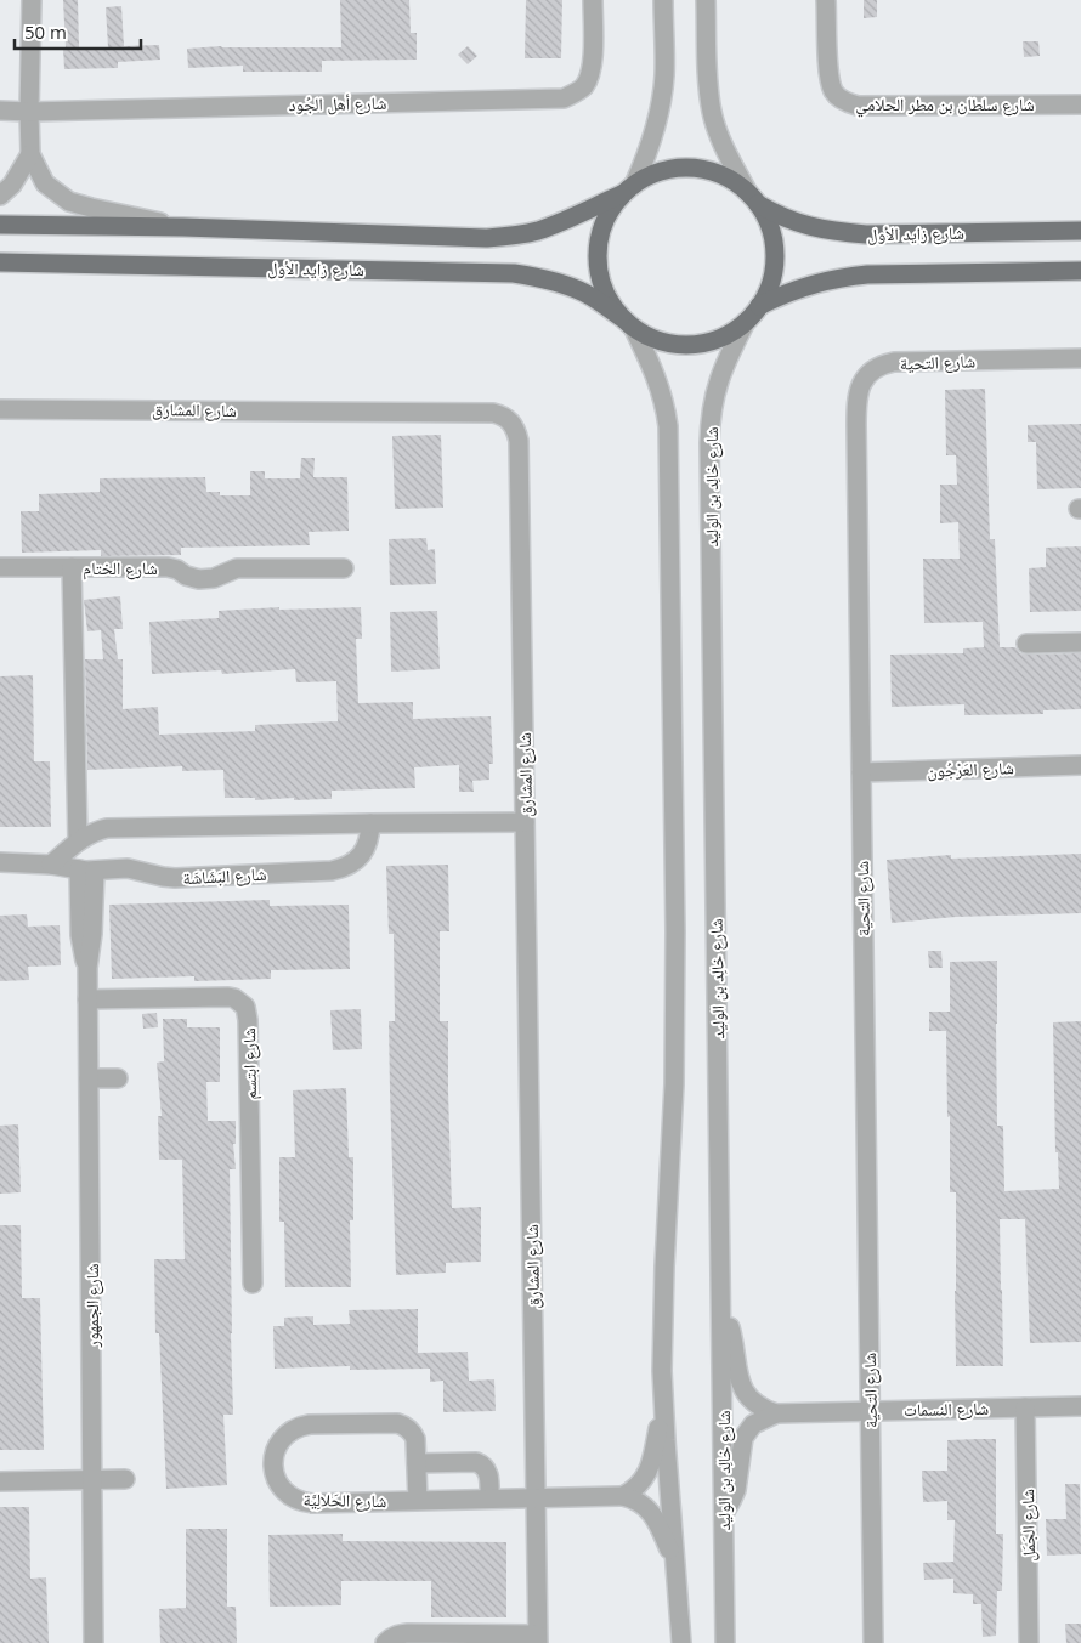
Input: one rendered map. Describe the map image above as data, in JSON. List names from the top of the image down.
{
  "streets": {
    "main road": ["شارع زايد الأول"],
    "street": [
      "شارع أهل الجُود",
      "شارع سلطان بن مطر الحلامي",
      "شارع التحية",
      "شارع المشارق",
      "شارع خالِد بن الوليد",
      "شارع الختام",
      "شارع العَرْجُون",
      "شارع البَشَاشَة",
      "شارع ابتسم",
      "شارع الجمهور",
      "شارع النسمات",
      "شارع الحَلالِيَّة",
      "شارع الجَمَل"
    ]
  },
  "crossings": [
    ["شارع زايد الأول", "شارع خالِد بن الوليد"],
    ["شارع التحية", "شارع العَرْجُون"],
    ["شارع التحية", "شارع النسمات"],
    ["شارع المشارق", "شارع الحَلالِيَّة"],
    ["شارع البَشَاشَة", "شارع الجمهور"],
    ["شارع ابتسم", "شارع الجمهور"],
    ["شارع النسمات", "شارع الجَمَل"]
  ],
  "scale_bar": "50 m"
}
